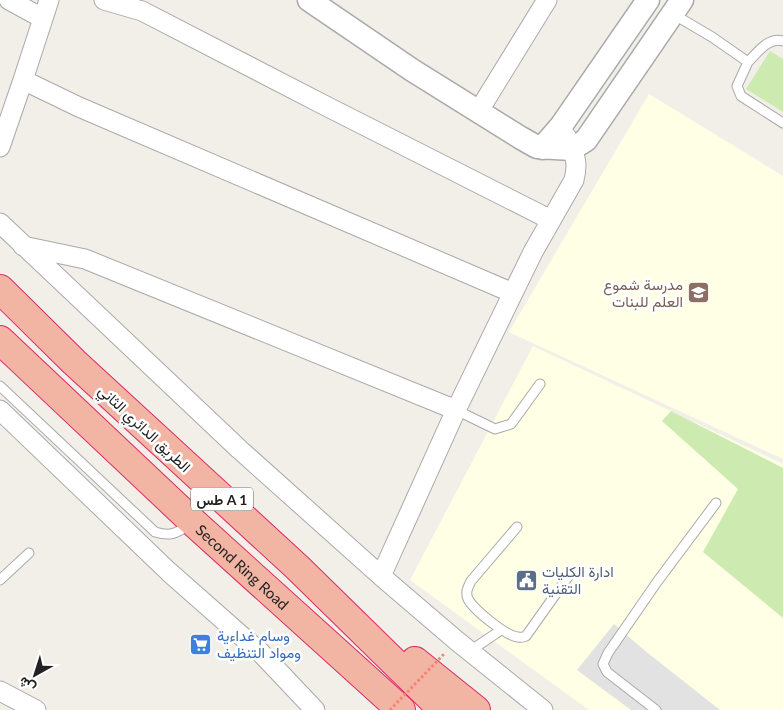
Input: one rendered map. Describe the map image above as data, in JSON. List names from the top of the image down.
{
  "streets": {
    "highway": ["الطريق الدائري الثاني", "طس A 1", "Second Ring Road"]
  },
  "places": {
    "school or university": ["مدرسة شموع العلم للبنات"],
    "public building": ["ادارة الكليات التقنية"],
    "supermarket": ["وسام غداءية ومواد التنظيف"]
  },
  "north": "bottom left"
}
